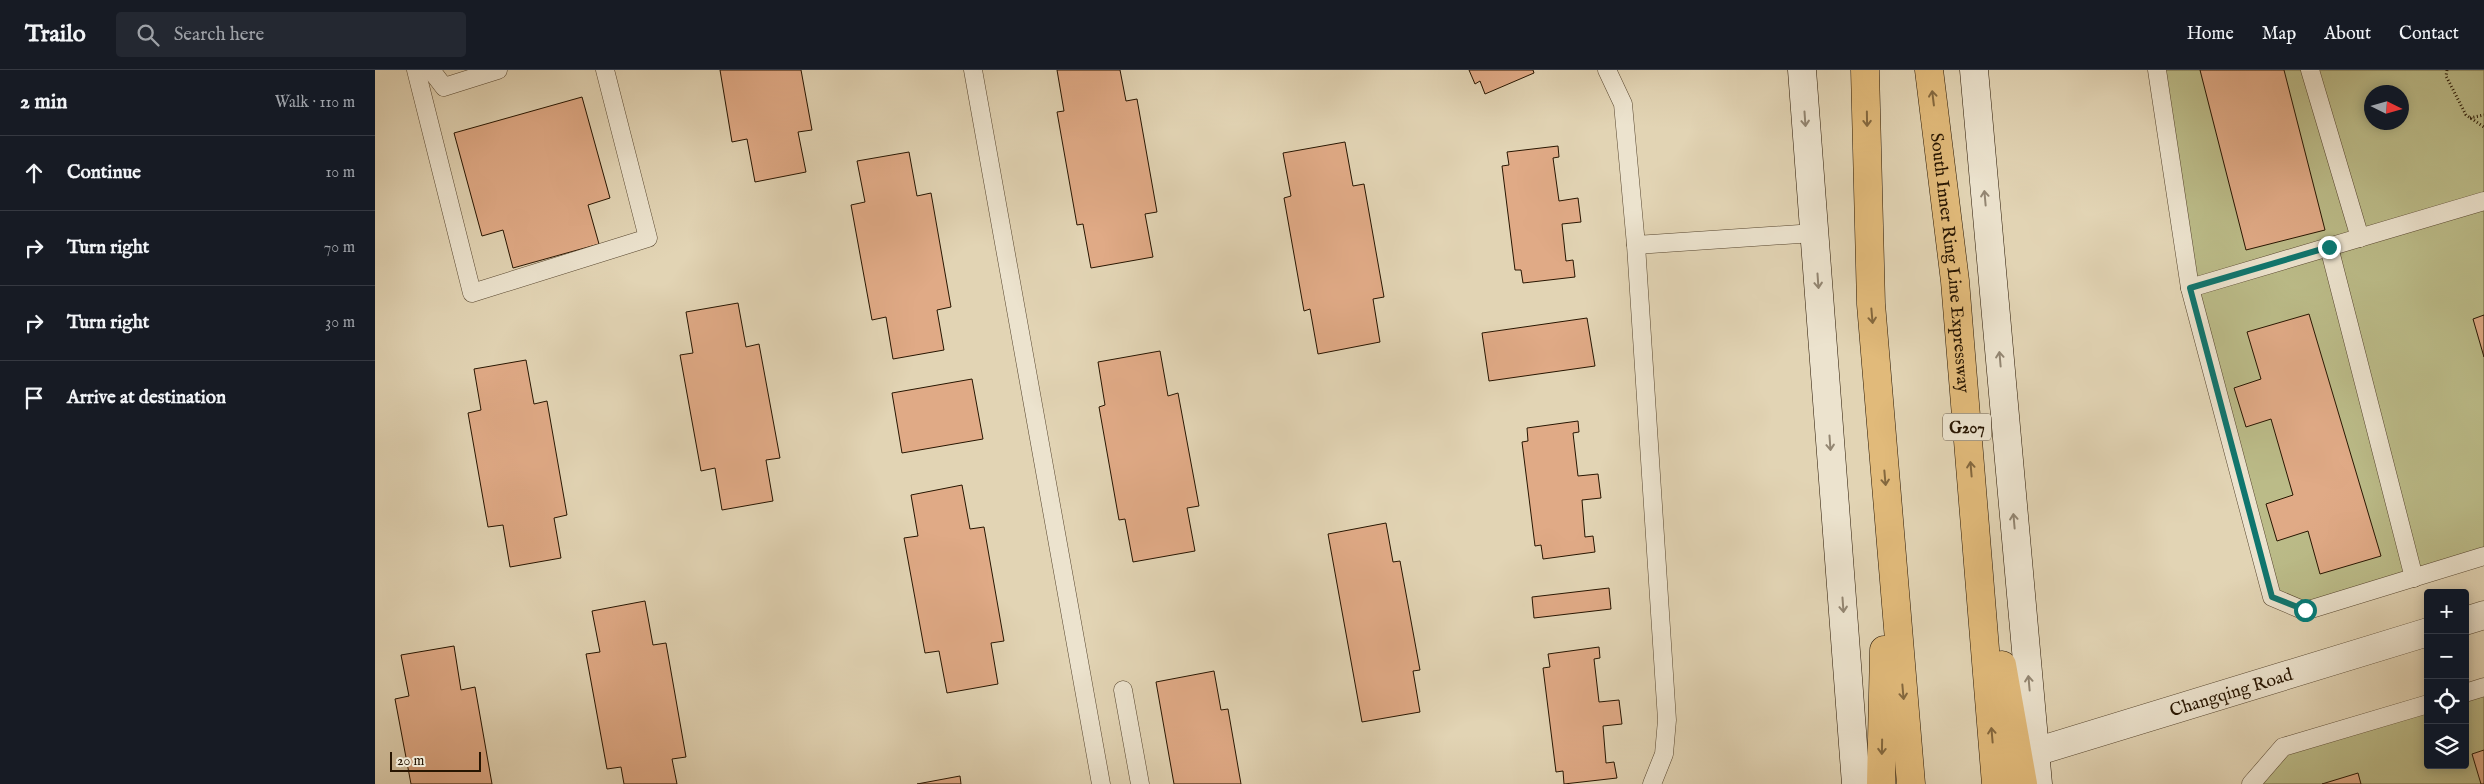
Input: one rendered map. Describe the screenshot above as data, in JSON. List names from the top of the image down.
{
  "streets": {
    "highway": ["South Inner Ring Line Expressway", "G207"],
    "main road": ["Changqing Road"]
  },
  "scale_bar": "20 m",
  "north": "right",
  "page": {
    "header": "Trailo",
    "search": "Search here",
    "nav": [
      "Home",
      "Map",
      "About",
      "Contact"
    ],
    "heading": ["2 min", "Walk · 110 m"],
    "list": [
      ["Continue", "10 m"],
      ["Turn right", "70 m"],
      ["Turn right", "30 m"],
      "Arrive at destination"
    ],
    "map_buttons": ["+", "−"],
    "scale": "20 m"
  }
}
